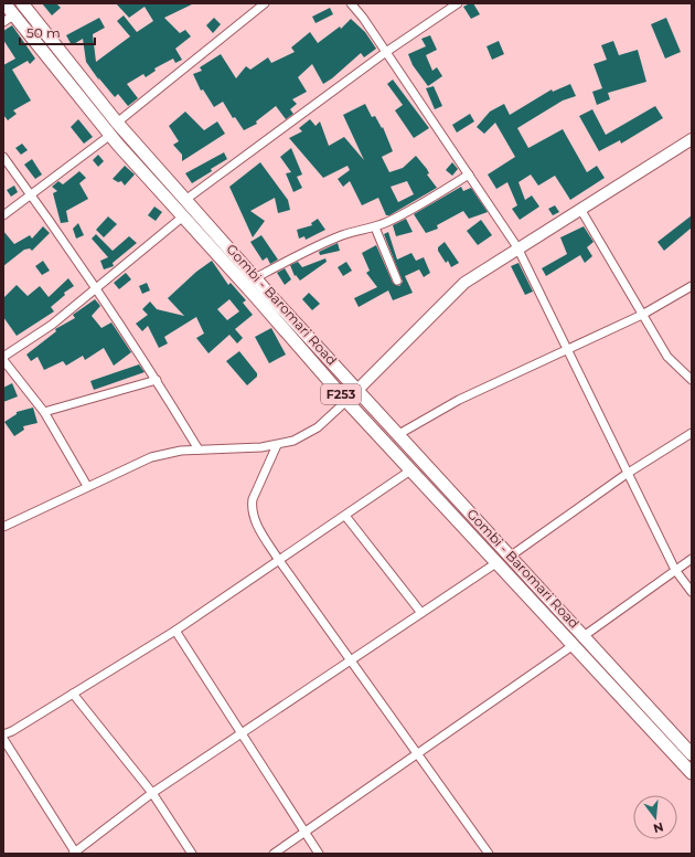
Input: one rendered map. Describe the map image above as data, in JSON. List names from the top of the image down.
{
  "streets": {
    "main road": ["Gombi - Baromari Road", "F253"]
  },
  "scale_bar": "50 m",
  "north": "bottom"
}
